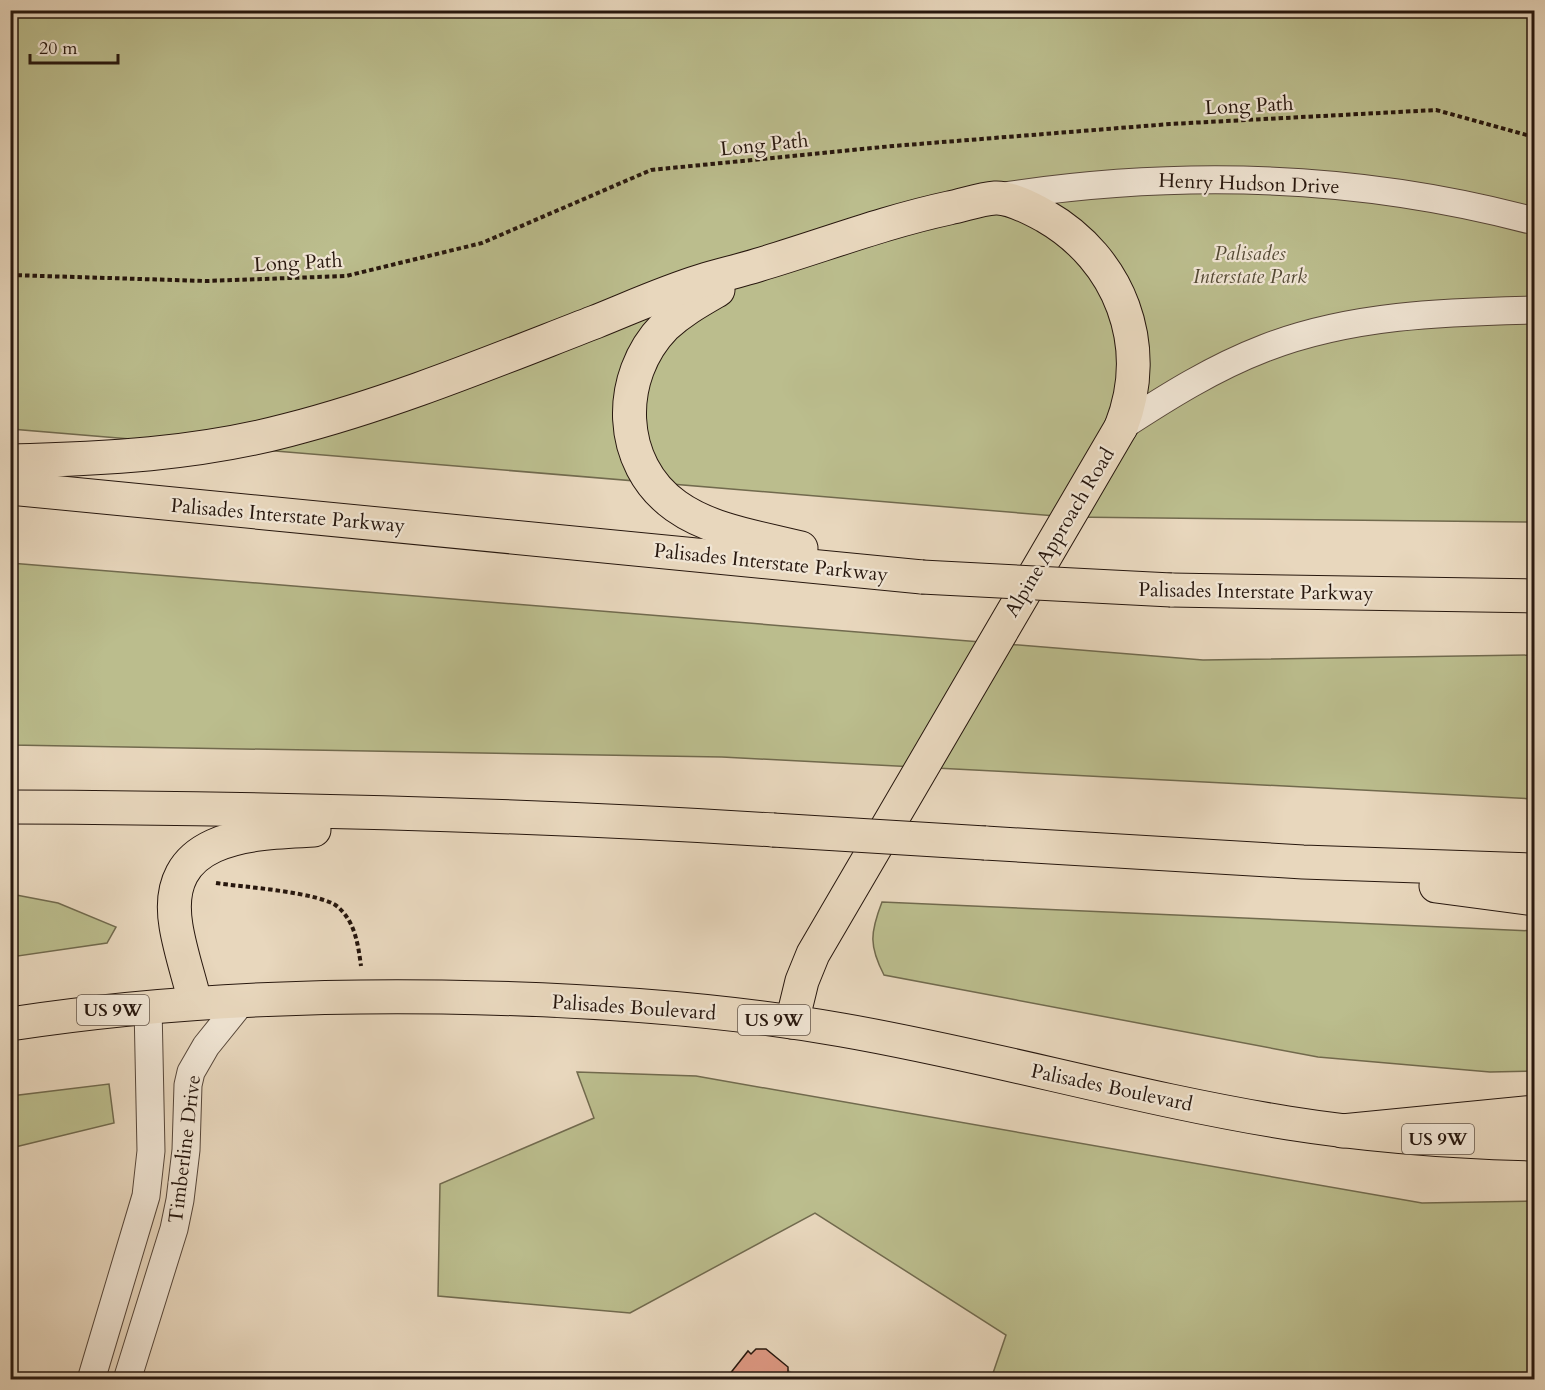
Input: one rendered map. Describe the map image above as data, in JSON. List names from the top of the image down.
{
  "streets": {
    "main road": [
      "Palisades Interstate Parkway",
      "Alpine Approach Road",
      "Palisades Boulevard",
      "US 9W"
    ],
    "street": ["Henry Hudson Drive", "Timberline Drive"],
    "path": ["Long Path"]
  },
  "crossings": [
    ["Alpine Approach Road", "Palisades Boulevard"],
    ["Palisades Boulevard", "Timberline Drive"]
  ],
  "parks": ["Palisades Interstate Park"],
  "scale_bar": "20 m"
}
